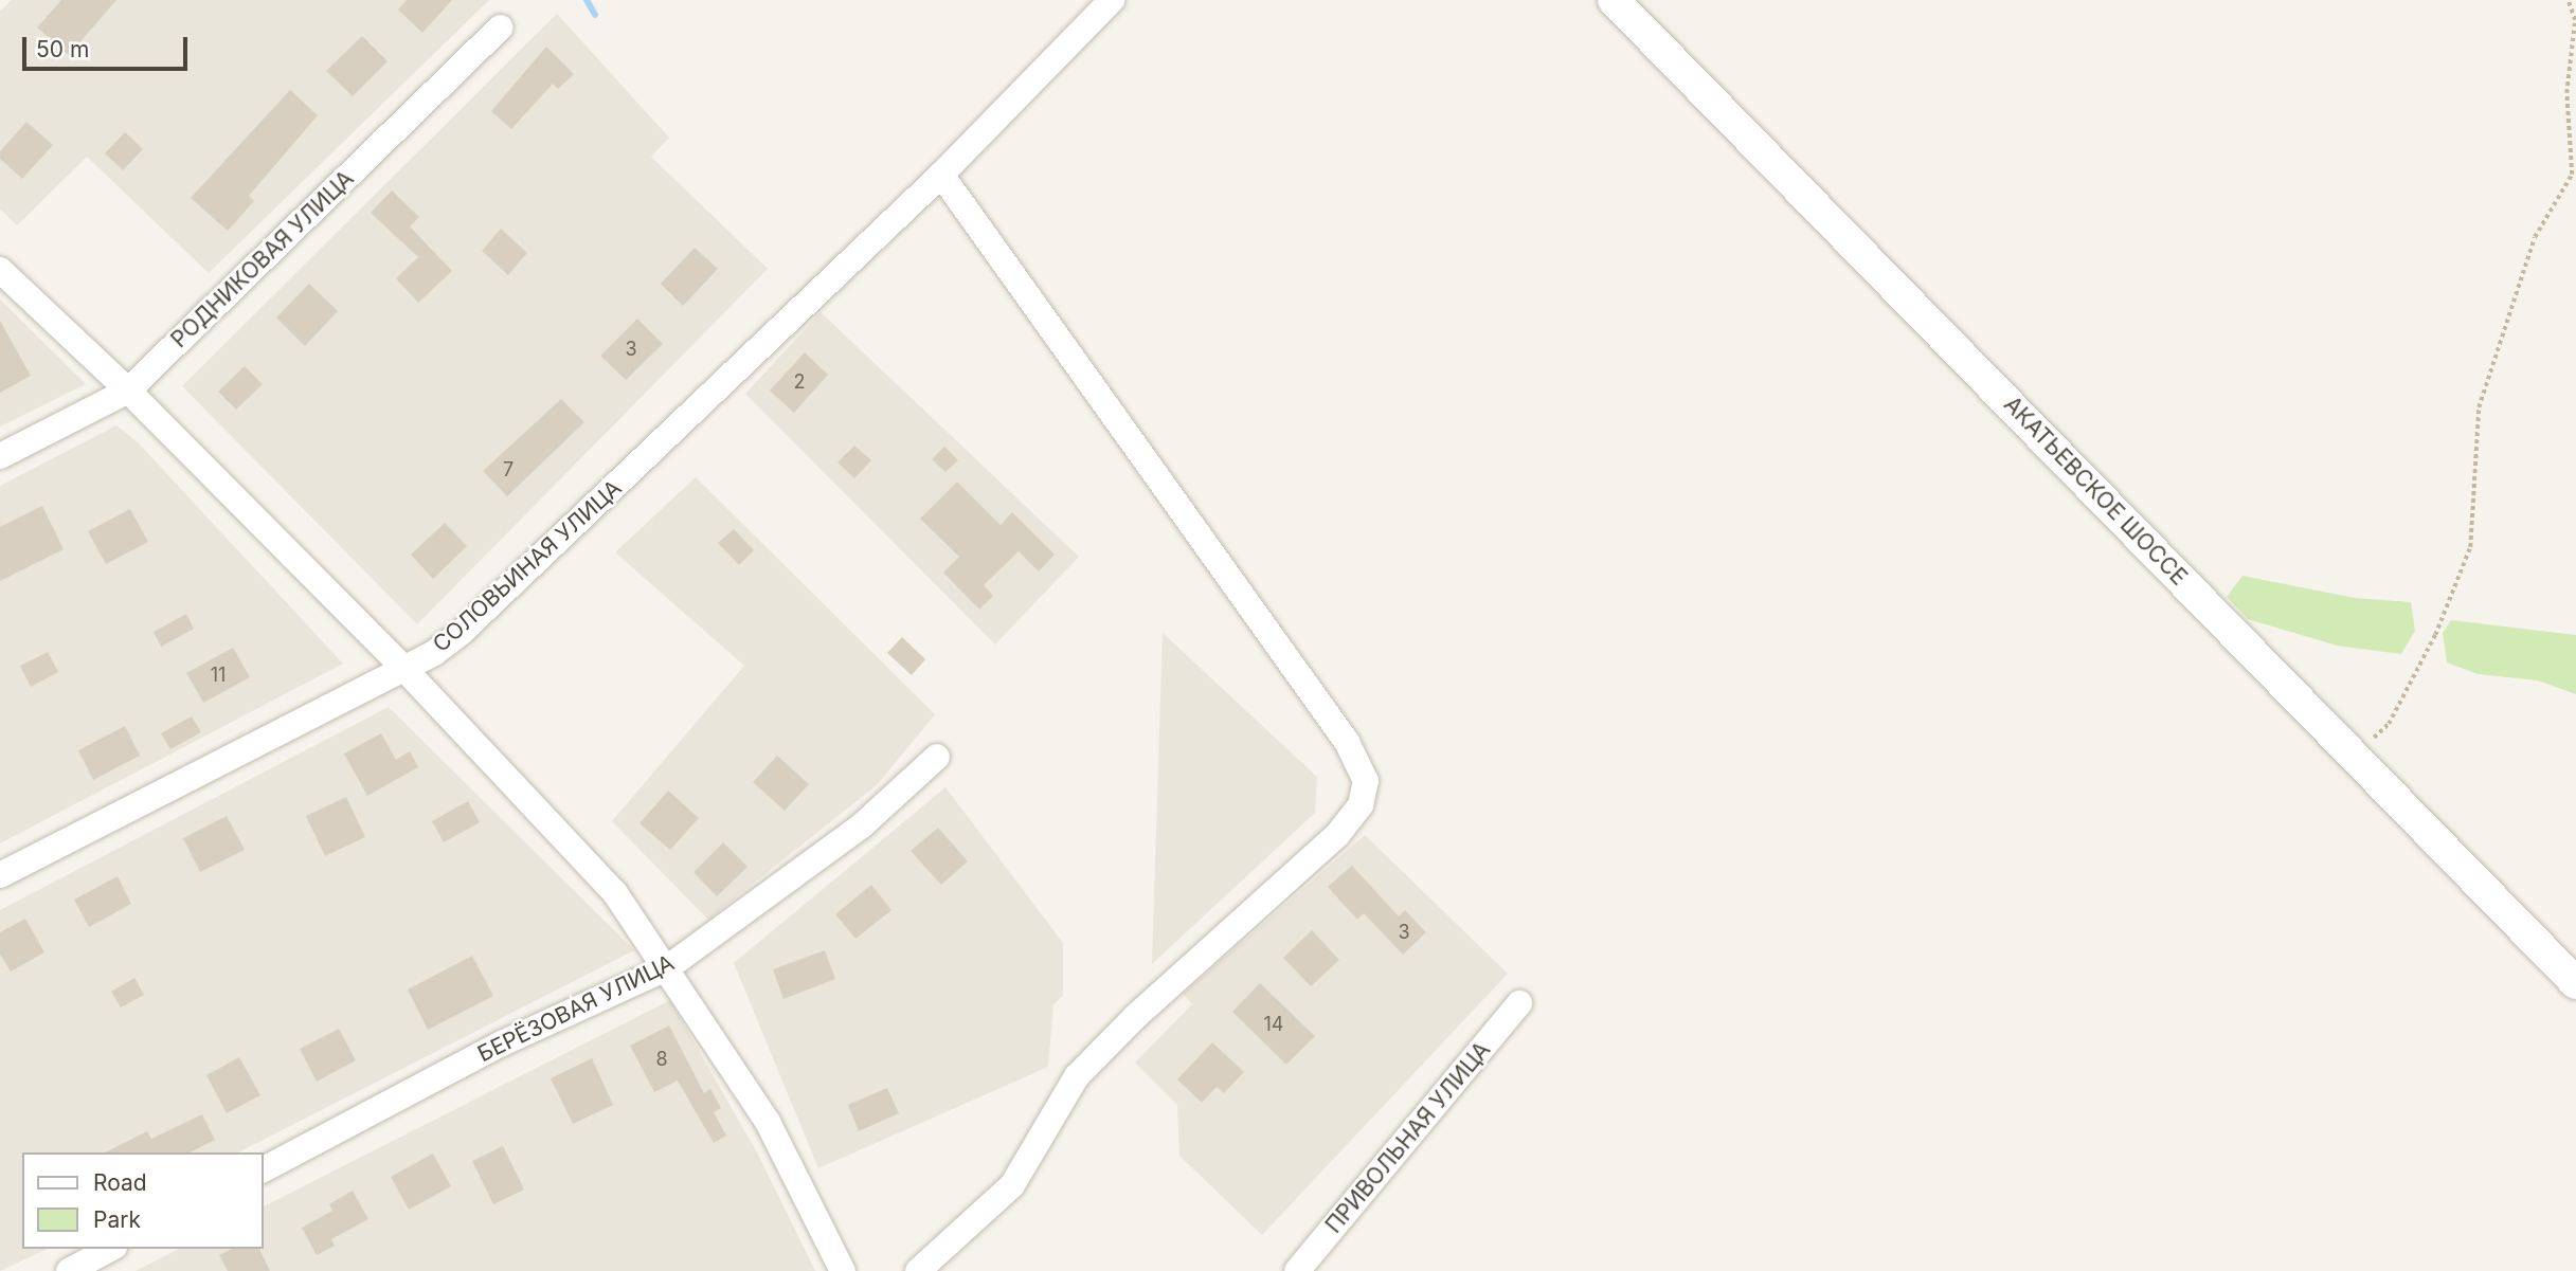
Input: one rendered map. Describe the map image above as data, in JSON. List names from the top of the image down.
{
  "streets": {
    "street": [
      "РОДНИКОВАЯ УЛИЦА",
      "АКАТЬЕВСКОЕ ШОССЕ",
      "СОЛОВЬИНАЯ УЛИЦА",
      "БЕРЁЗОВАЯ УЛИЦА",
      "ПРИВОЛЬНАЯ УЛИЦА"
    ]
  },
  "house_numbers": [
    "3",
    "2",
    "7",
    "11",
    "3",
    "14",
    "8"
  ],
  "legend": ["Road", "Park"],
  "scale_bar": "50 m"
}
